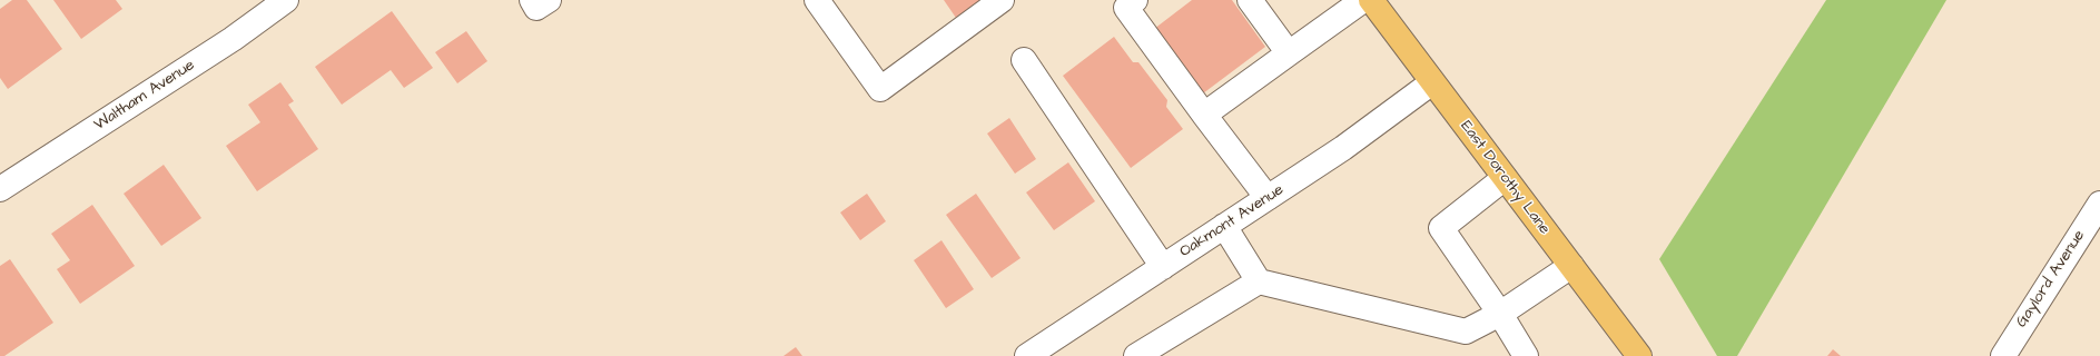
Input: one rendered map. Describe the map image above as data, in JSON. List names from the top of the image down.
{
  "streets": {
    "main road": ["East Dorothy Lane"],
    "street": ["Waltham Avenue", "Oakmont Avenue", "Gaylord Avenue"]
  },
  "crossings": [
    ["East Dorothy Lane", "Oakmont Avenue"]
  ]
}
